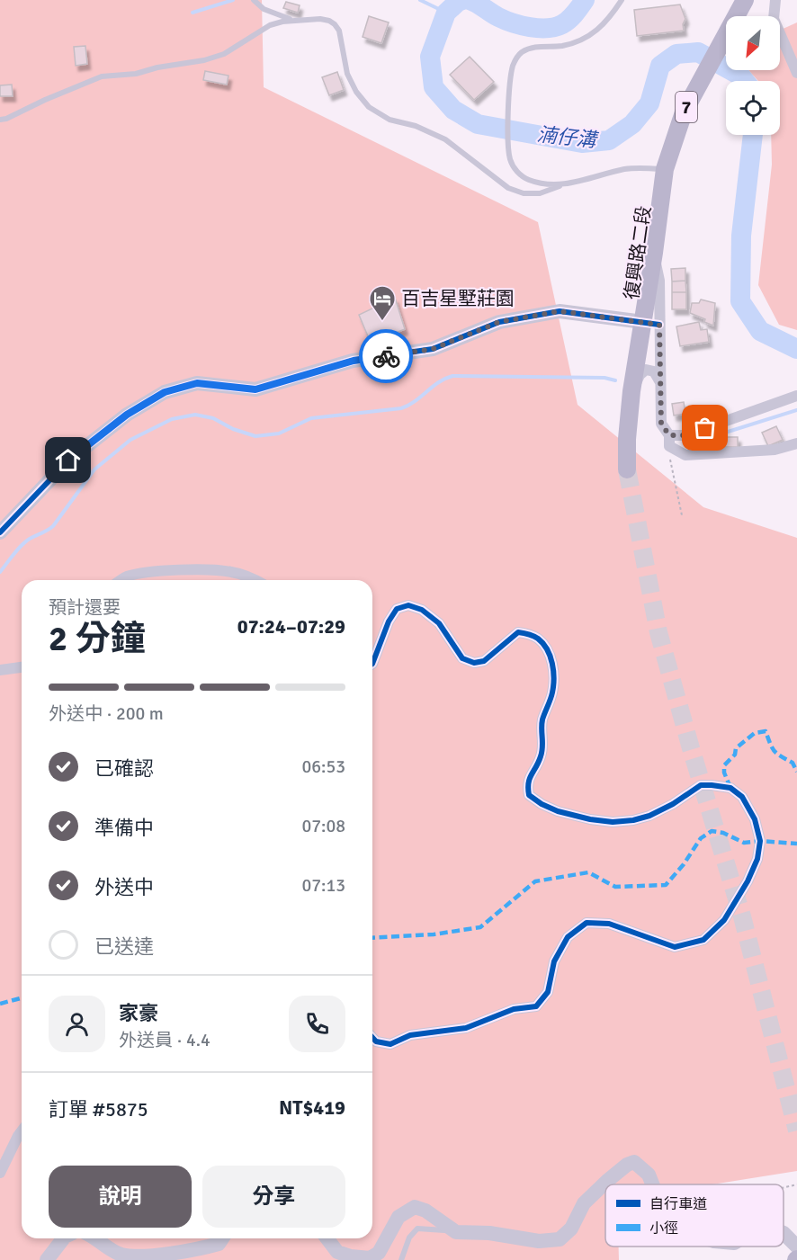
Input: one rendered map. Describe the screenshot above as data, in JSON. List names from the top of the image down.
{
  "streets": {
    "main road": ["7", "復興路二段"]
  },
  "crossings": [
    ["7", "復興路二段"]
  ],
  "water": ["湳仔溝"],
  "places": {
    "hotel": ["百吉星墅莊園"]
  },
  "legend": ["自行車道", "小徑"],
  "north": "bottom left",
  "page": {
    "heading": ["2 分鐘", "預計還要", "07:24–07:29"],
    "panel": [
      "家豪",
      "外送員 · 4.4",
      "訂單 #5875",
      "NT$419"
    ],
    "bar": "外送中 · 200 m",
    "list": [
      ["已確認", "06:53"],
      ["準備中", "07:08"],
      ["外送中", "07:13"],
      "已送達"
    ],
    "buttons": ["說明", "分享"]
  }
}
